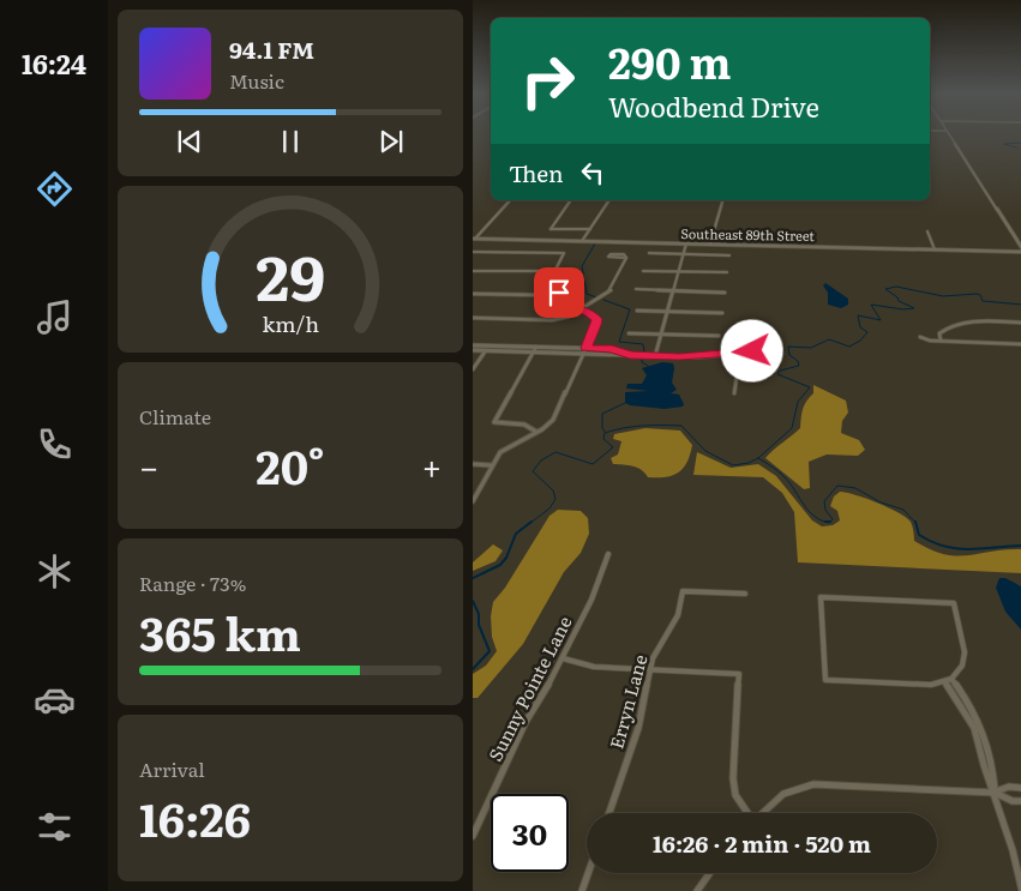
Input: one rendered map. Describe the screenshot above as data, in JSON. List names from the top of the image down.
{
  "streets": {
    "street": ["Southeast 89th Street", "Sunny Pointe Lane", "Erryn Lane"]
  },
  "page": {
    "tabs": "16:24",
    "turn": ["290 m", "Woodbend Drive"],
    "song": ["94.1 FM", "Music"],
    "then": "Then",
    "tile": [
      "Climate",
      ["Range · 73%", "365 km"],
      ["Arrival", "16:26"]
    ],
    "heat": ["−", "20°", "+"],
    "limit": "30",
    "trip": "16:26 · 2 min · 520 m",
    "gauge": ["29", "km/h"]
  }
}
